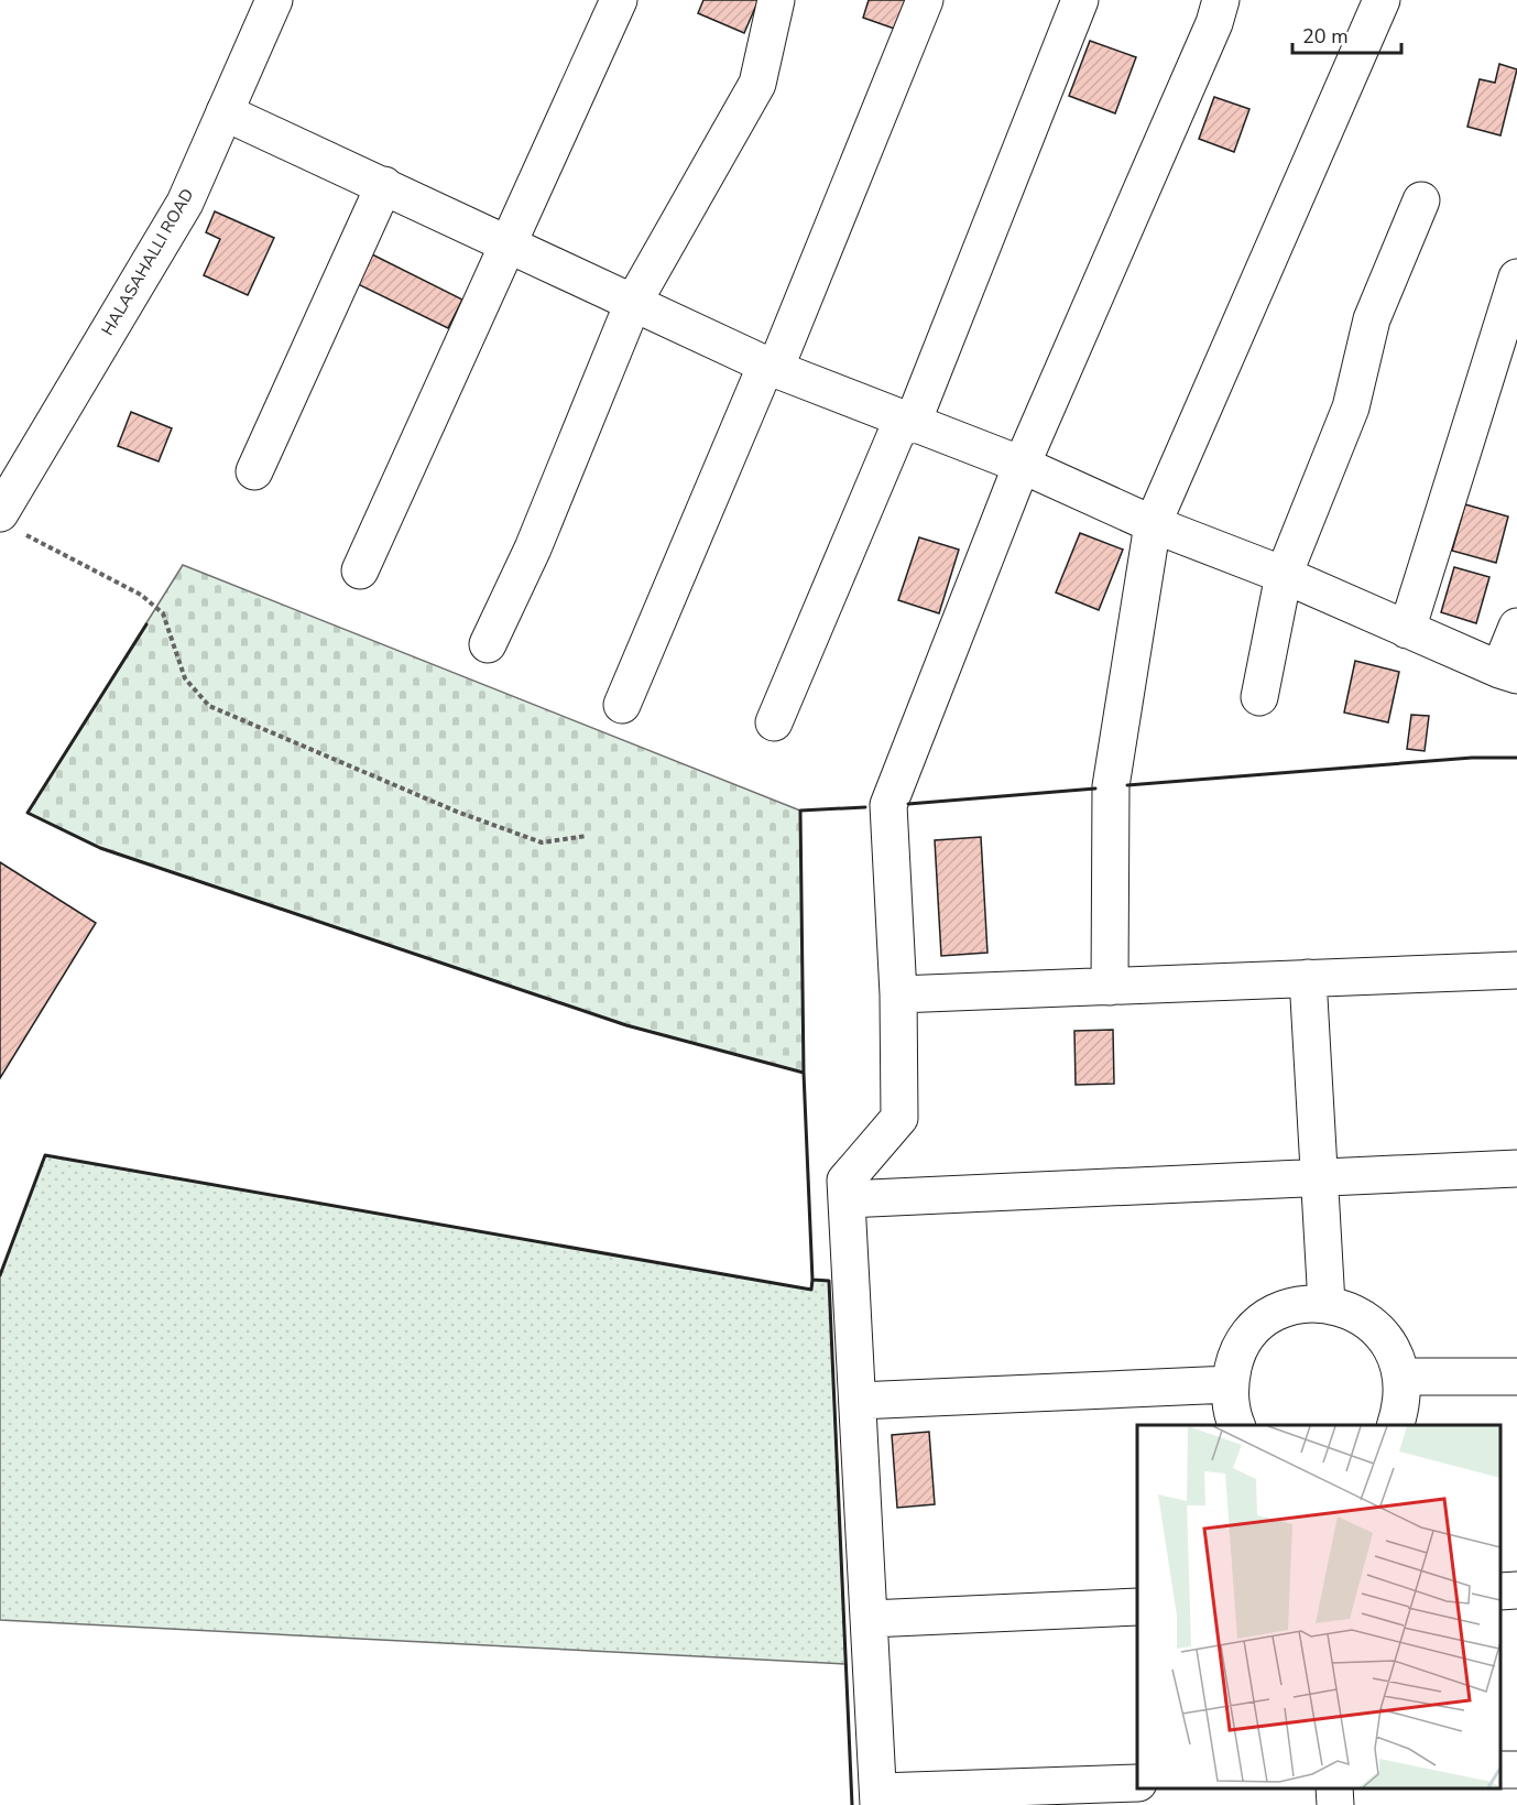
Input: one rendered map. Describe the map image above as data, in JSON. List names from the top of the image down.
{
  "streets": {
    "street": ["HALASAHALLI ROAD"]
  },
  "scale_bar": "20 m"
}
